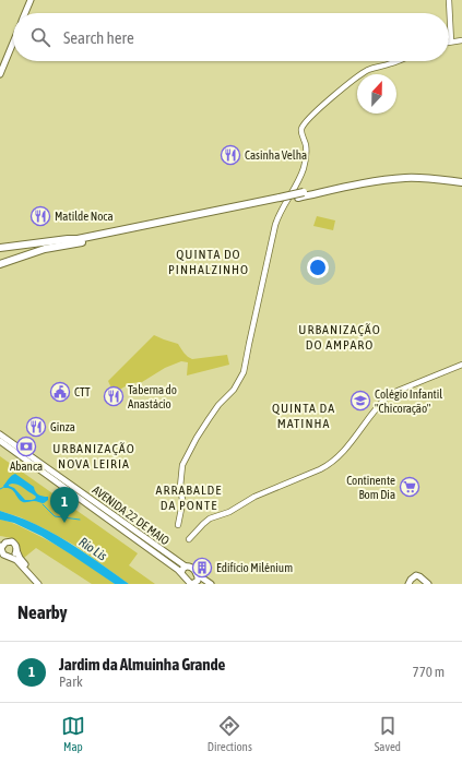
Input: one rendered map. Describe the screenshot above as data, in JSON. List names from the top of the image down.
{
  "streets": {
    "main road": ["AVENIDA 22 DE MAIO"]
  },
  "districts": [
    "QUINTA DO PINHALZINHO",
    "URBANIZAÇÃO DO AMPARO",
    "QUINTA DA MATINHA",
    "URBANIZAÇÃO NOVA LEIRIA",
    "ARRABALDE DA PONTE"
  ],
  "water": ["Rio Lis"],
  "places": {
    "restaurant": [
      "Casinha Velha",
      "Matilde Noca",
      "Taberna do Anastácio",
      "Ginza"
    ],
    "public building": ["CTT"],
    "school or university": ["Colégio Infantil \"Chicoração\""],
    "bank": ["Abanca"],
    "supermarket": ["Continente Bom Dia"],
    "building": ["Edifício Milénium"]
  },
  "north": "top",
  "page": {
    "search": "Search here",
    "pins": "1",
    "heading": "Nearby",
    "list": [
      {
        "mark": "1",
        "name": "Jardim da Almuinha Grande",
        "note": "Park",
        "value": "770 m"
      }
    ],
    "nav": ["Map", "Directions", "Saved"]
  }
}
